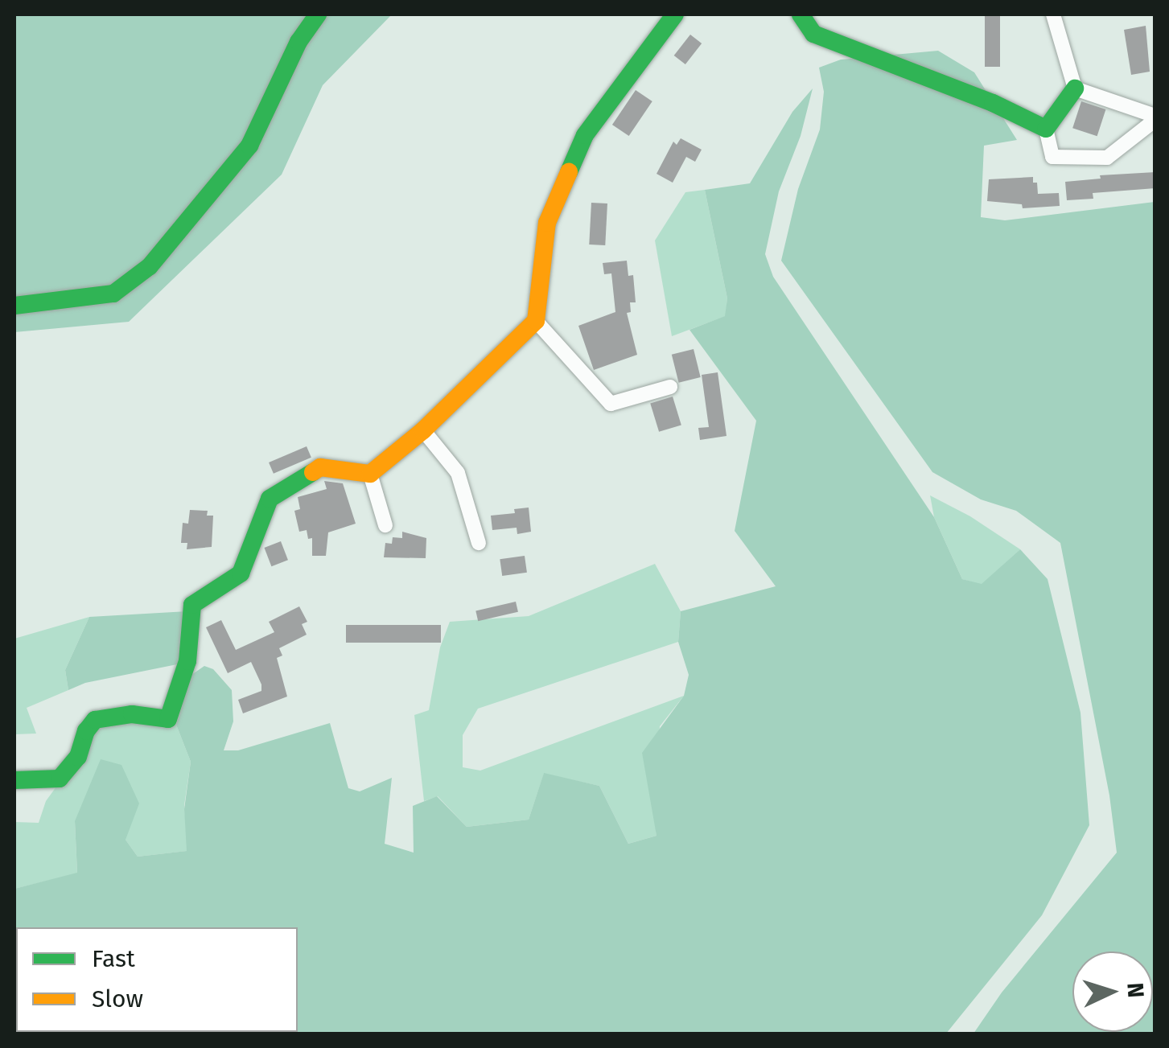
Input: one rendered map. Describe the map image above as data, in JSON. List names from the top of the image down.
{
  "legend": ["Fast", "Slow"],
  "north": "right"
}
